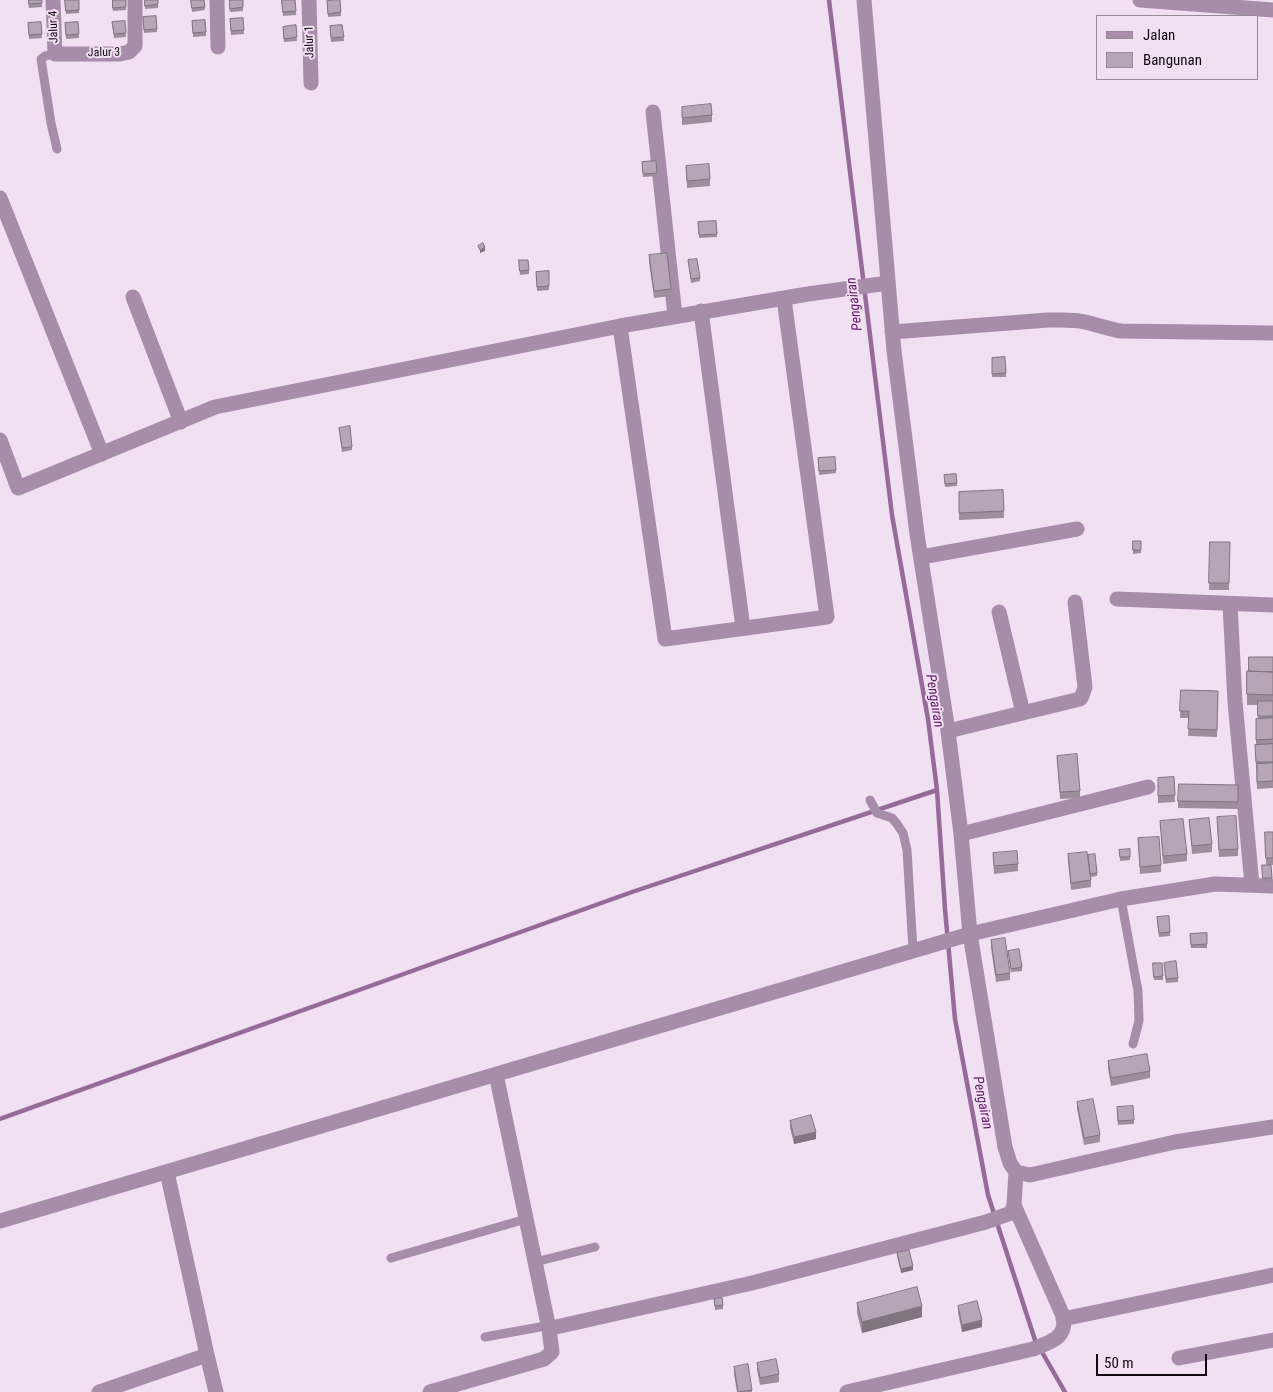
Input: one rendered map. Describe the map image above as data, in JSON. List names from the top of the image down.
{
  "streets": {
    "street": ["Jalur 4", "Jalur 1", "Jalur 3"]
  },
  "crossings": [
    ["Jalur 4", "Jalur 3"]
  ],
  "water": ["Pengairan"],
  "legend": ["Jalan", "Bangunan"],
  "scale_bar": "50 m"
}
